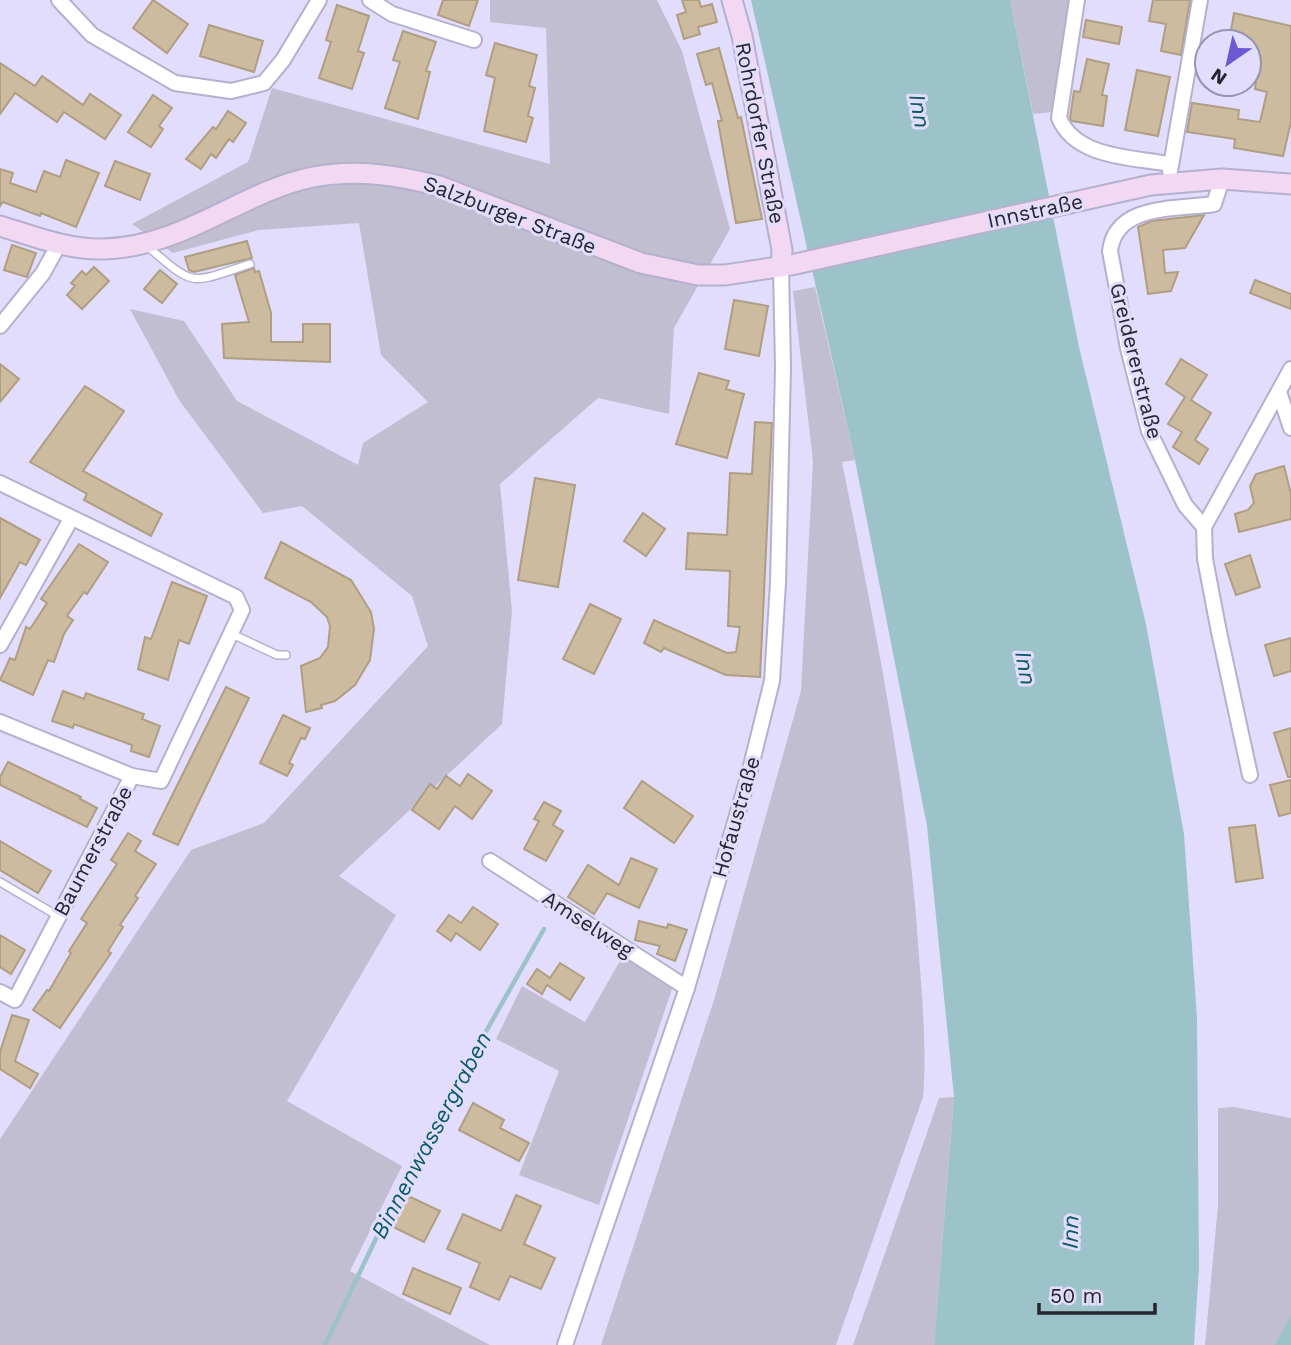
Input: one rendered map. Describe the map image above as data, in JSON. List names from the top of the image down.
{
  "streets": {
    "main road": ["Rohrdorfer Straße", "Innstraße", "Salzburger Straße"],
    "street": [
      "Greidererstraße",
      "Hofaustraße",
      "Baumerstraße",
      "Amselweg"
    ]
  },
  "crossings": [
    ["Rohrdorfer Straße", "Innstraße"],
    ["Rohrdorfer Straße", "Salzburger Straße"],
    ["Rohrdorfer Straße", "Hofaustraße"],
    ["Innstraße", "Salzburger Straße"],
    ["Innstraße", "Greidererstraße"],
    ["Innstraße", "Hofaustraße"],
    ["Salzburger Straße", "Hofaustraße"],
    ["Hofaustraße", "Amselweg"]
  ],
  "water": ["Inn", "Binnenwassergraben"],
  "scale_bar": "50 m",
  "north": "bottom left"
}
